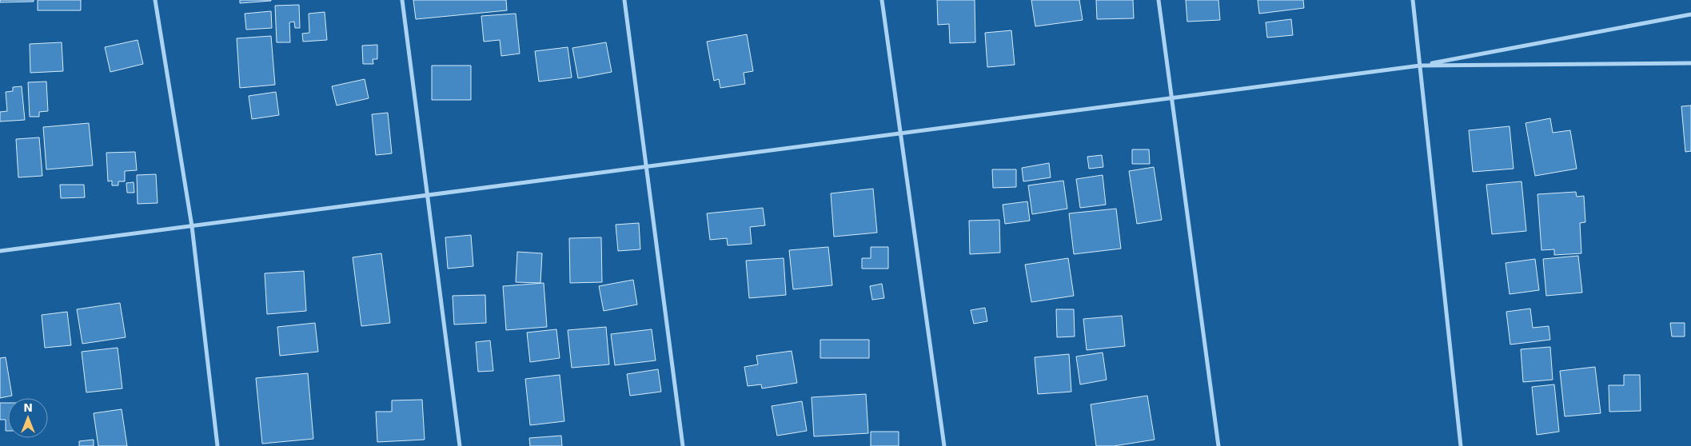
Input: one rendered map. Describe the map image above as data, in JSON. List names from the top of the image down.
{
  "north": "top"
}
